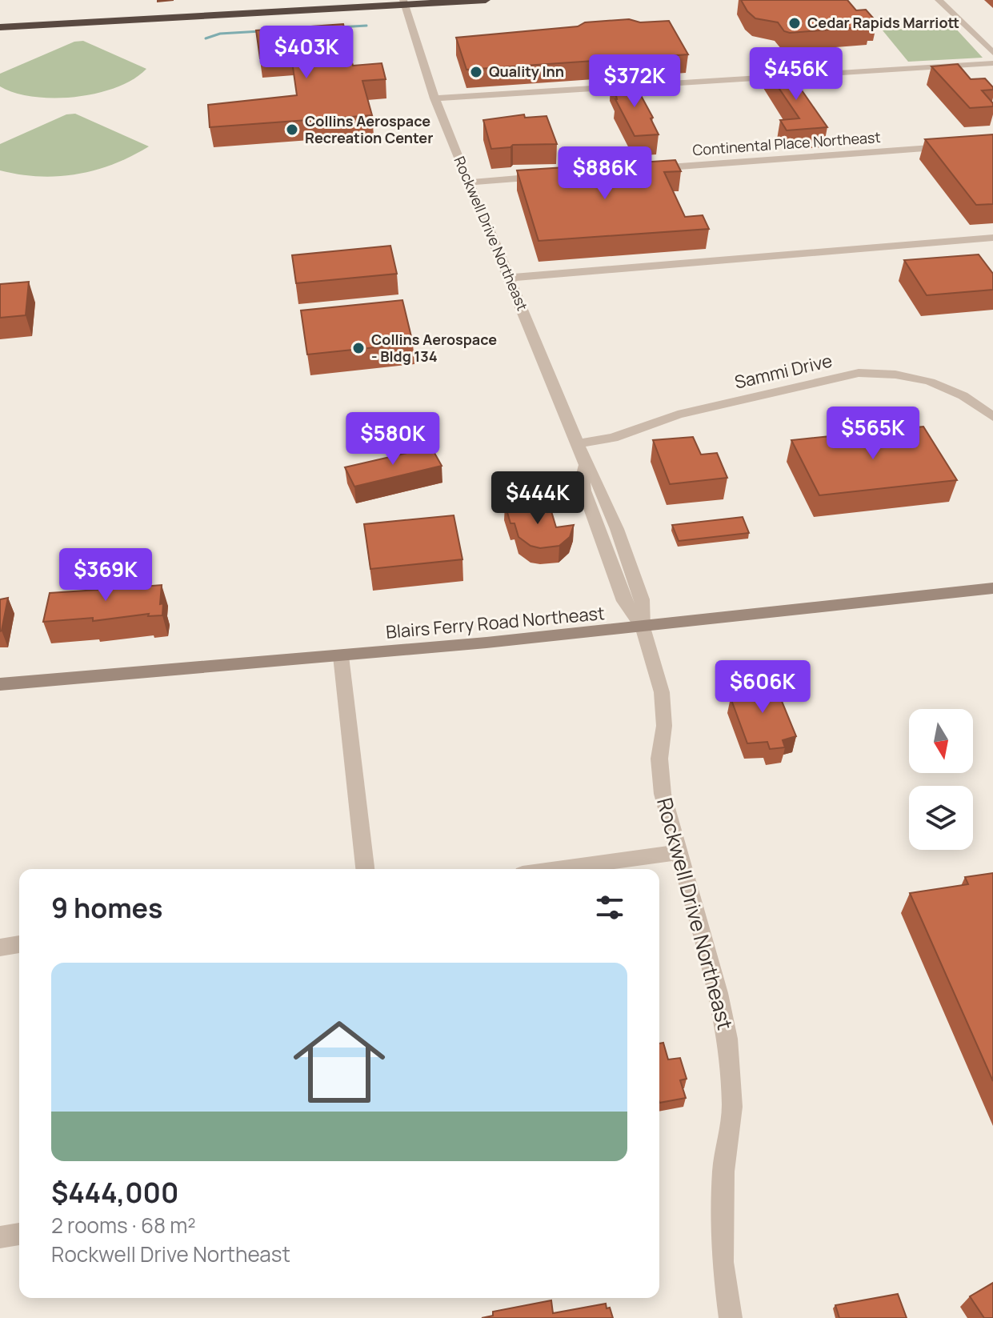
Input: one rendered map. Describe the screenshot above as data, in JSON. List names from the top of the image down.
{
  "streets": {
    "main road": ["Blairs Ferry Road Northeast"],
    "street": ["Continental Place Northeast", "Rockwell Drive Northeast", "Sammi Drive"]
  },
  "crossings": [
    ["Rockwell Drive Northeast", "Sammi Drive"],
    ["Rockwell Drive Northeast", "Blairs Ferry Road Northeast"]
  ],
  "places": [
    "Cedar Rapids Marriott",
    "Quality Inn",
    "Collins Aerospace Recreation Center",
    "Collins Aerospace - Bldg 134"
  ],
  "north": "bottom",
  "page": {
    "price": [
      "$403K",
      "$456K",
      "$372K",
      "$886K",
      "$565K",
      "$580K",
      "$444K",
      "$369K",
      "$606K"
    ],
    "heading": "9 homes",
    "list": [
      {
        "name": "$444,000",
        "note": "2 rooms · 68 m² · Rockwell Drive Northeast"
      }
    ]
  }
}
